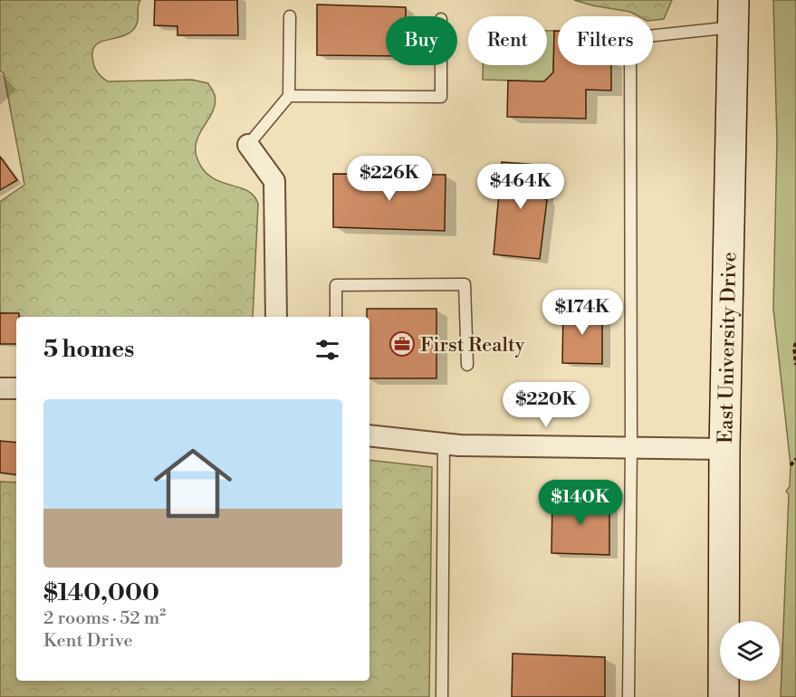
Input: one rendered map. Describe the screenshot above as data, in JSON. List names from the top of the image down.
{
  "streets": {
    "main road": ["East University Drive"]
  },
  "places": {
    "office": ["First Realty"]
  },
  "page": {
    "chip": ["Buy", "Rent", "Filters"],
    "price": [
      "$226K",
      "$464K",
      "$174K",
      "$220K",
      "$140K"
    ],
    "heading": "5 homes",
    "list": [
      {
        "name": "$140,000",
        "note": "2 rooms · 52 m² · Kent Drive"
      }
    ]
  }
}
